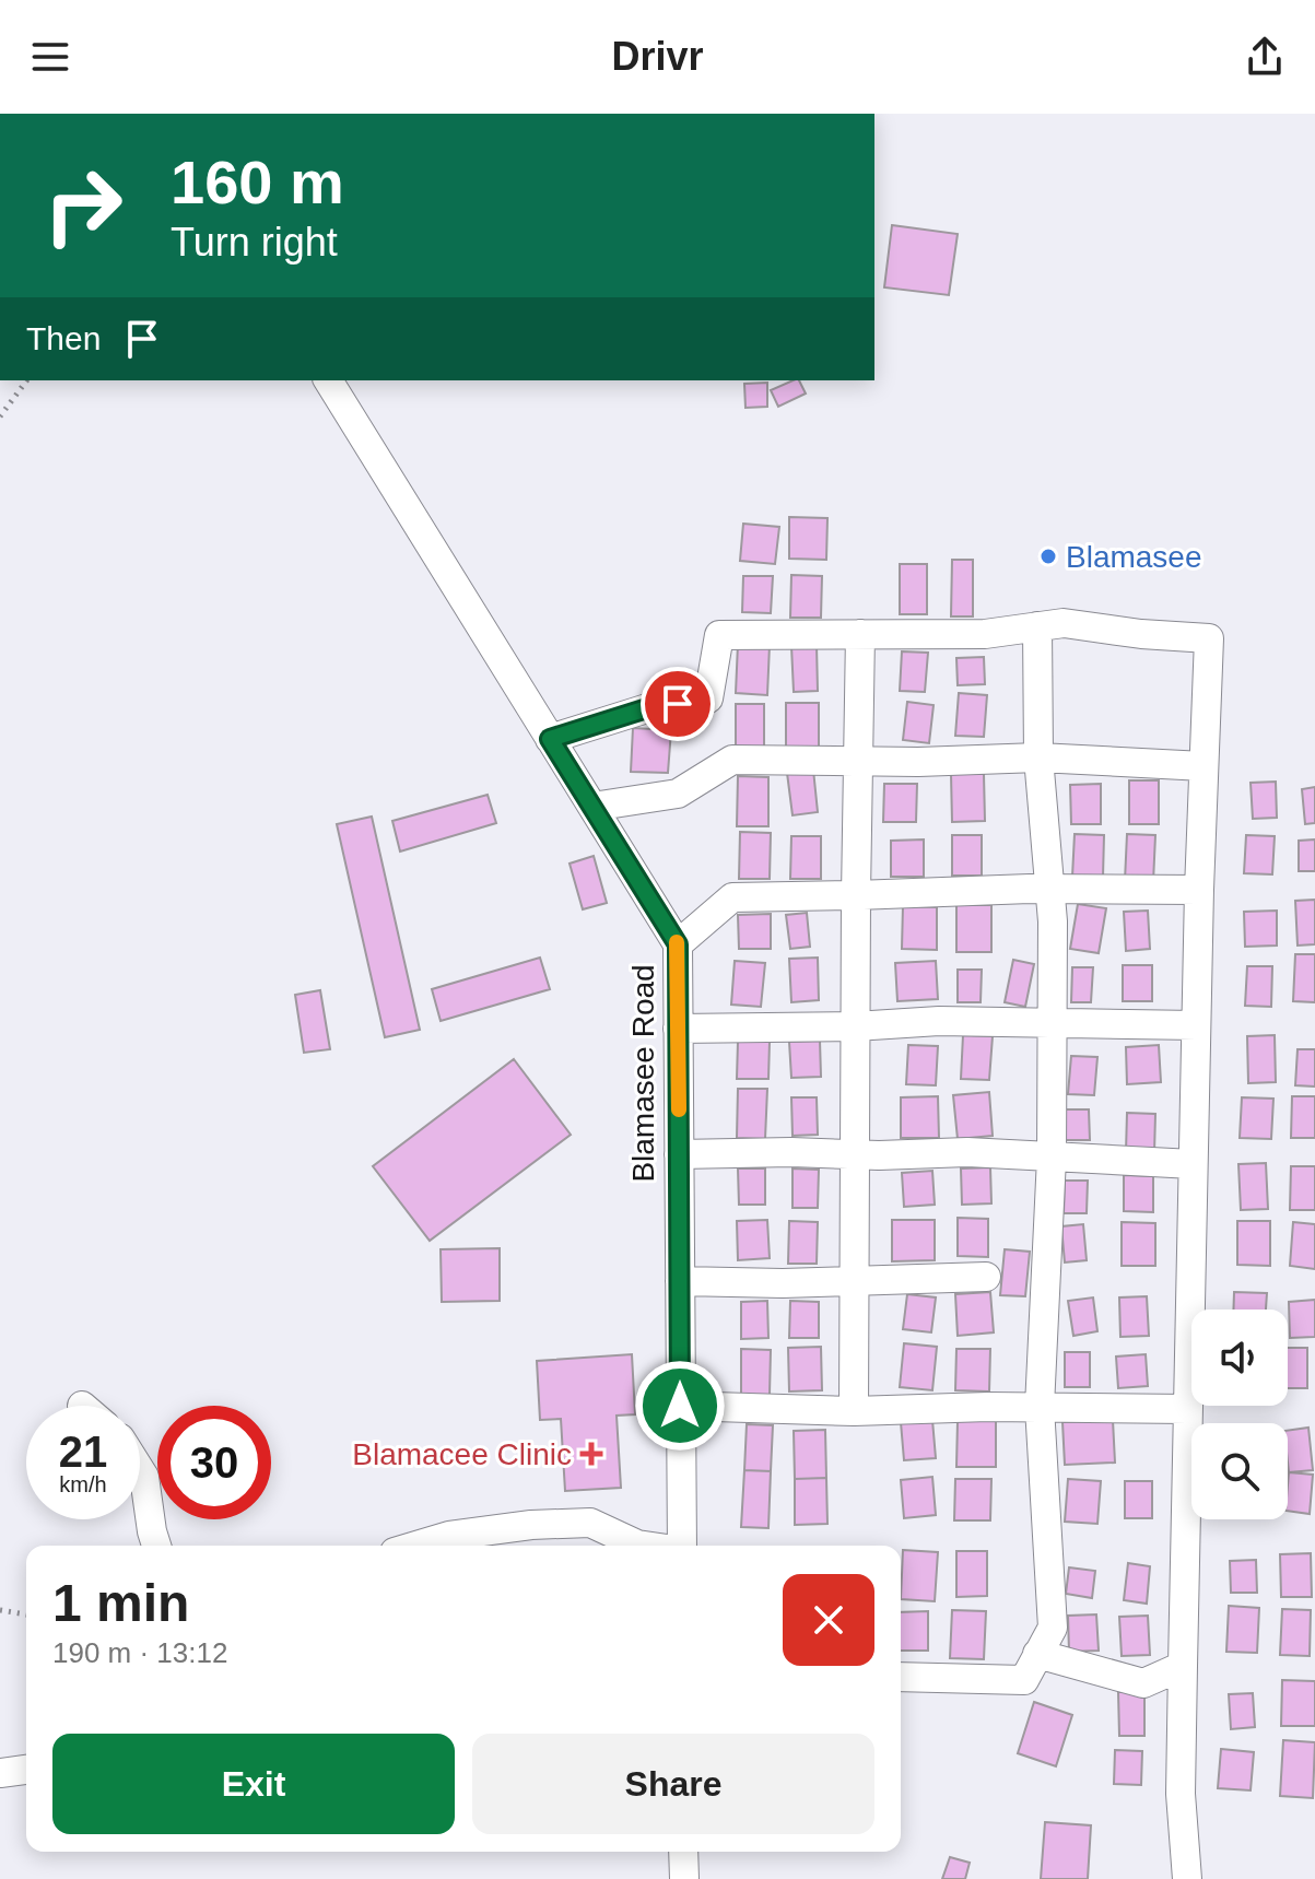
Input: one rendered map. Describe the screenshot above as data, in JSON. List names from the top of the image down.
{
  "streets": {
    "street": ["Blamasee Road"]
  },
  "places": {
    "other": ["Blamasee"],
    "health": ["Blamacee Clinic"]
  },
  "page": {
    "header": "Drivr",
    "turn": ["160 m", "Turn right"],
    "then": "Then",
    "speed": "21 km/h",
    "limit": "30",
    "heading": ["1 min", "190 m · 13:12"],
    "buttons": ["Exit", "Share"]
  }
}
